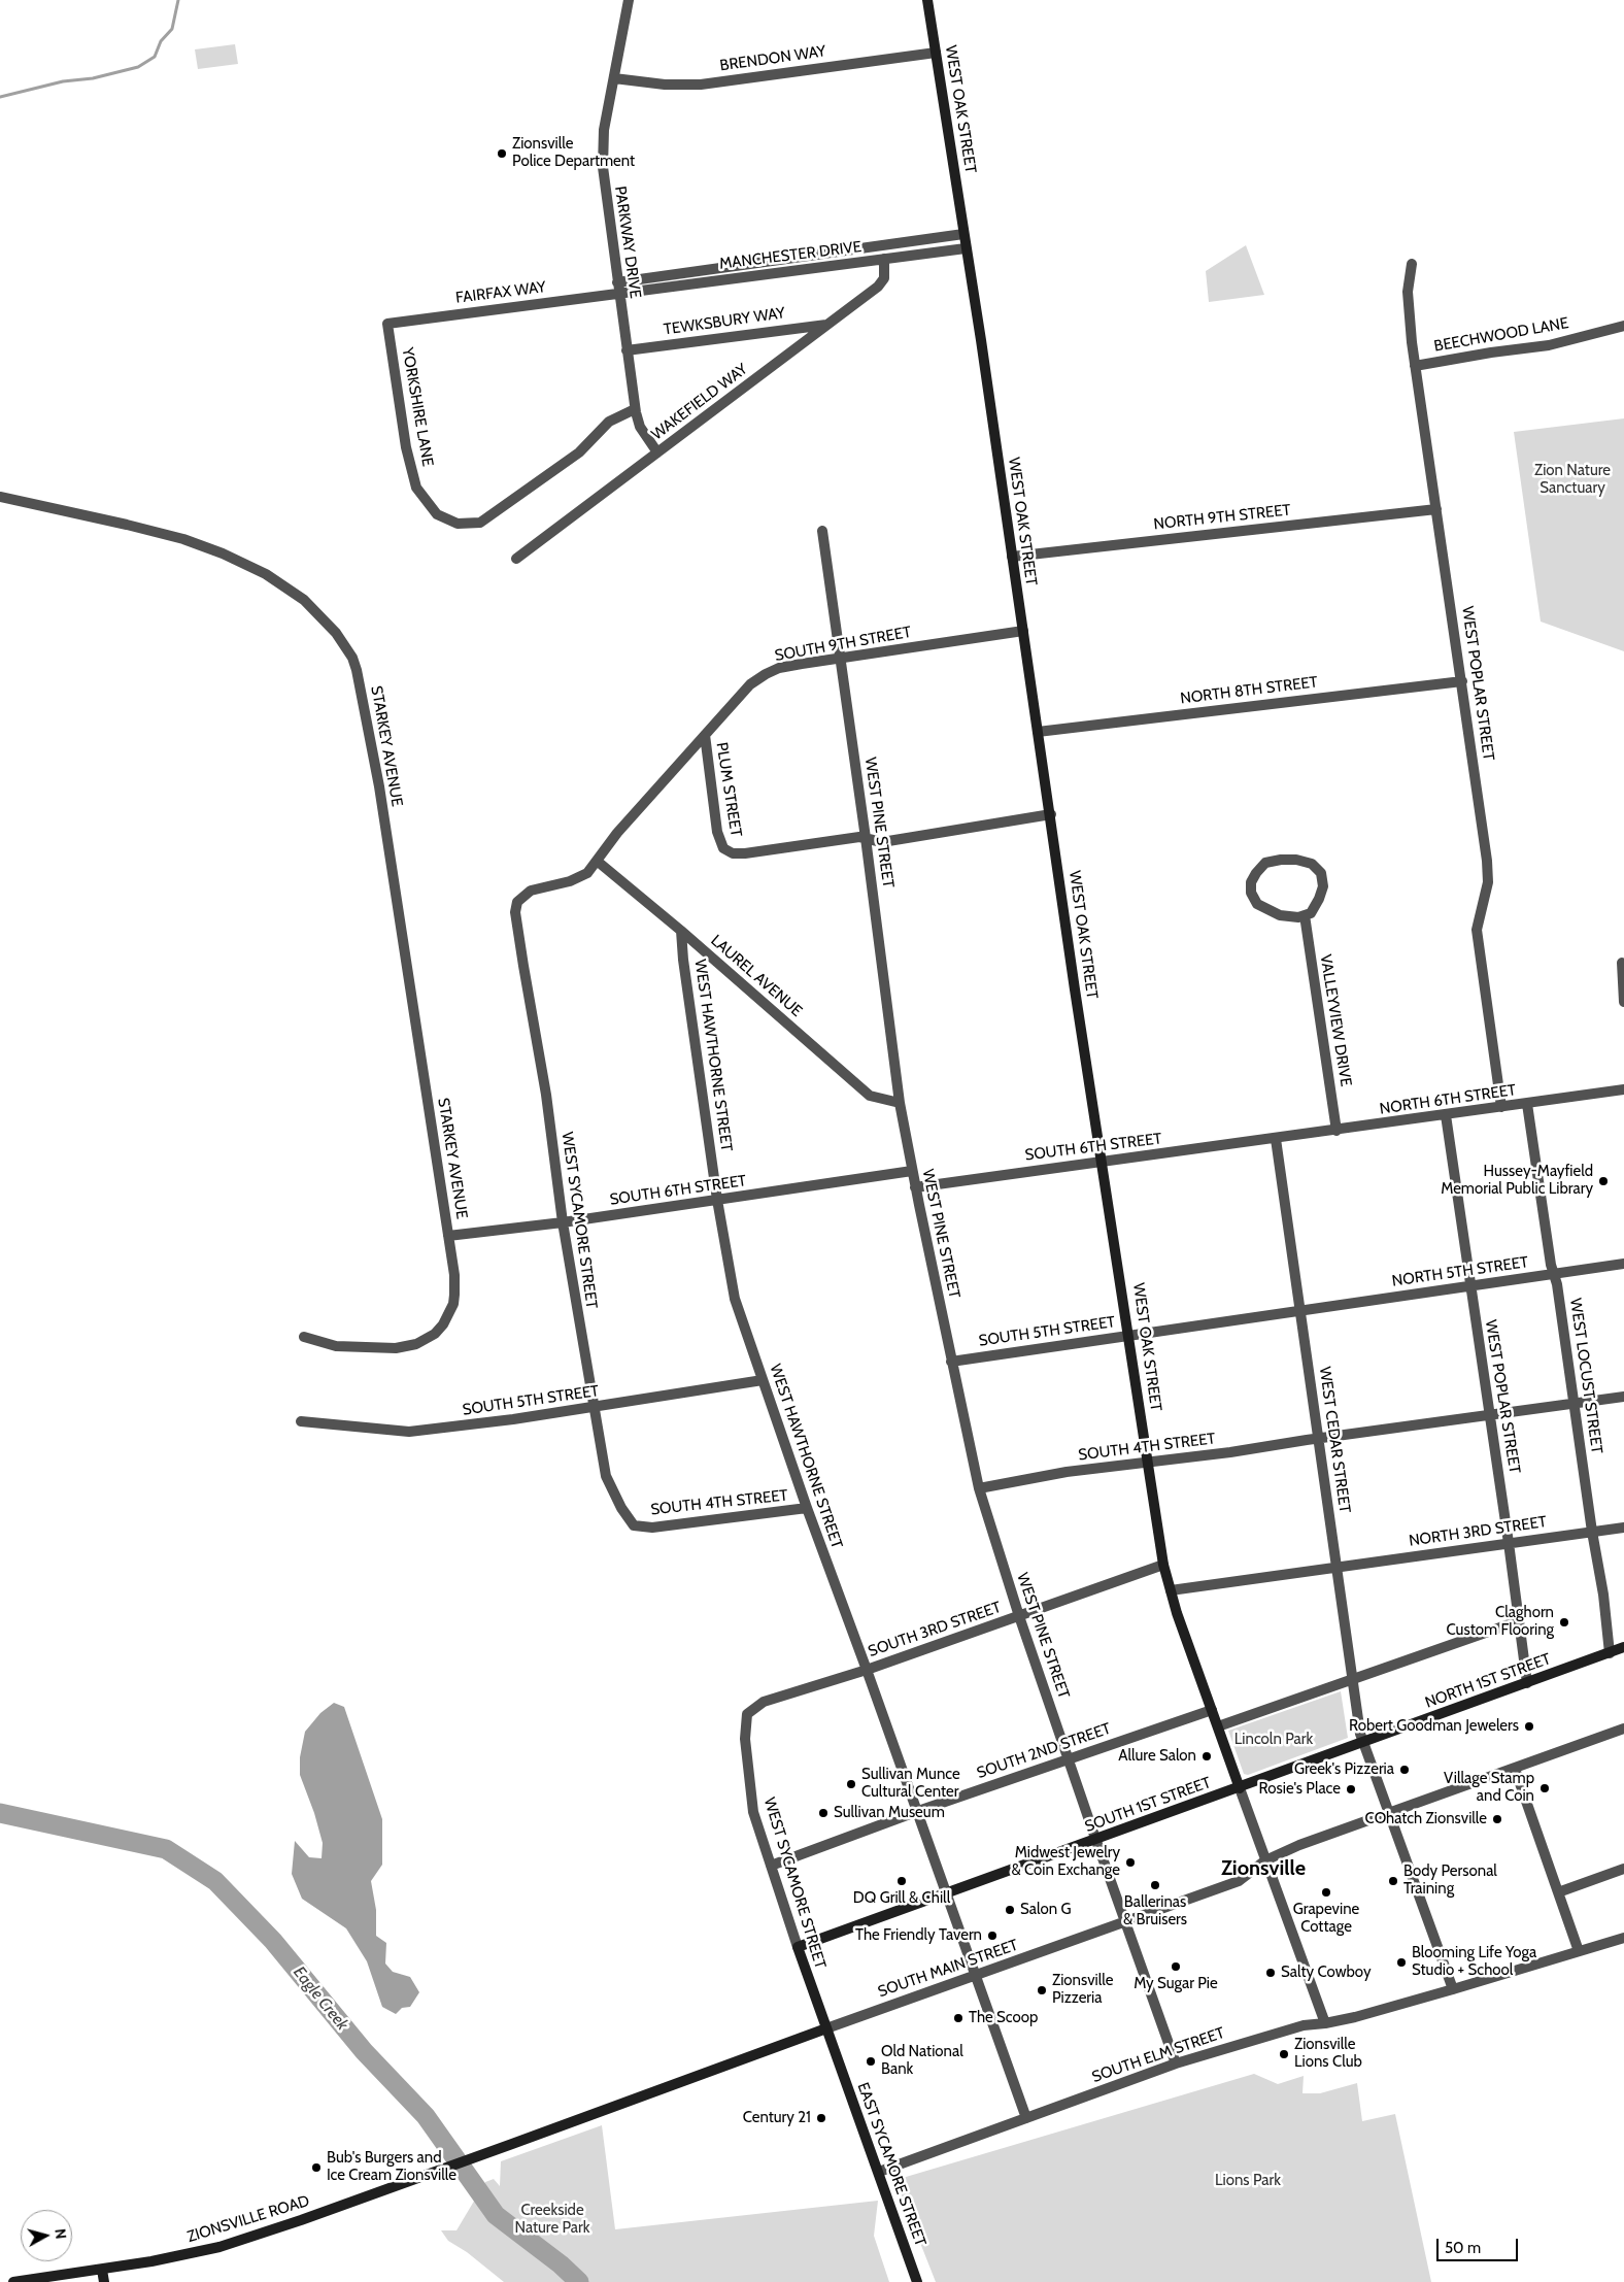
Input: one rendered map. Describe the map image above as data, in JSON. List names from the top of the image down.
{
  "streets": {
    "main road": [
      "WEST OAK STREET",
      "WEST SYCAMORE STREET",
      "NORTH 1ST STREET",
      "SOUTH 1ST STREET",
      "SOUTH MAIN STREET",
      "EAST SYCAMORE STREET",
      "ZIONSVILLE ROAD"
    ],
    "street": [
      "BRENDON WAY",
      "PARKWAY DRIVE",
      "MANCHESTER DRIVE",
      "FAIRFAX WAY",
      "TEWKSBURY WAY",
      "BEECHWOOD LANE",
      "WAKEFIELD WAY",
      "YORKSHIRE LANE",
      "NORTH 9TH STREET",
      "SOUTH 9TH STREET",
      "WEST POPLAR STREET",
      "NORTH 8TH STREET",
      "STARKEY AVENUE",
      "PLUM STREET",
      "WEST PINE STREET",
      "LAUREL AVENUE",
      "VALLEYVIEW DRIVE",
      "WEST HAWTHORNE STREET",
      "NORTH 6TH STREET",
      "SOUTH 6TH STREET",
      "NORTH 5TH STREET",
      "SOUTH 5TH STREET",
      "WEST LOCUST STREET",
      "WEST CEDAR STREET",
      "SOUTH 4TH STREET",
      "NORTH 3RD STREET",
      "SOUTH 3RD STREET",
      "SOUTH 2ND STREET",
      "SOUTH ELM STREET"
    ]
  },
  "crossings": [
    ["BRENDON WAY", "WEST OAK STREET"],
    ["BRENDON WAY", "PARKWAY DRIVE"],
    ["WEST OAK STREET", "MANCHESTER DRIVE"],
    ["WEST OAK STREET", "NORTH 9TH STREET"],
    ["WEST OAK STREET", "SOUTH 9TH STREET"],
    ["WEST OAK STREET", "NORTH 8TH STREET"],
    ["WEST OAK STREET", "SOUTH 6TH STREET"],
    ["WEST OAK STREET", "SOUTH 5TH STREET"],
    ["WEST OAK STREET", "SOUTH 4TH STREET"],
    ["WEST OAK STREET", "SOUTH 3RD STREET"],
    ["WEST OAK STREET", "SOUTH 2ND STREET"],
    ["WEST OAK STREET", "SOUTH 1ST STREET"],
    ["WEST OAK STREET", "SOUTH MAIN STREET"],
    ["WEST OAK STREET", "SOUTH ELM STREET"],
    ["PARKWAY DRIVE", "MANCHESTER DRIVE"],
    ["PARKWAY DRIVE", "FAIRFAX WAY"],
    ["PARKWAY DRIVE", "TEWKSBURY WAY"],
    ["PARKWAY DRIVE", "WAKEFIELD WAY"],
    ["PARKWAY DRIVE", "YORKSHIRE LANE"],
    ["MANCHESTER DRIVE", "FAIRFAX WAY"],
    ["MANCHESTER DRIVE", "WAKEFIELD WAY"],
    ["FAIRFAX WAY", "YORKSHIRE LANE"],
    ["TEWKSBURY WAY", "WAKEFIELD WAY"],
    ["BEECHWOOD LANE", "WEST POPLAR STREET"],
    ["NORTH 9TH STREET", "WEST POPLAR STREET"],
    ["SOUTH 9TH STREET", "PLUM STREET"],
    ["SOUTH 9TH STREET", "WEST PINE STREET"],
    ["SOUTH 9TH STREET", "LAUREL AVENUE"],
    ["SOUTH 9TH STREET", "WEST SYCAMORE STREET"],
    ["WEST POPLAR STREET", "NORTH 8TH STREET"],
    ["WEST POPLAR STREET", "NORTH 6TH STREET"],
    ["WEST POPLAR STREET", "NORTH 5TH STREET"],
    ["WEST POPLAR STREET", "SOUTH 4TH STREET"],
    ["WEST POPLAR STREET", "NORTH 3RD STREET"],
    ["WEST POPLAR STREET", "NORTH 1ST STREET"],
    ["STARKEY AVENUE", "SOUTH 6TH STREET"],
    ["PLUM STREET", "WEST PINE STREET"],
    ["WEST PINE STREET", "LAUREL AVENUE"],
    ["WEST PINE STREET", "SOUTH 6TH STREET"],
    ["WEST PINE STREET", "SOUTH 5TH STREET"],
    ["WEST PINE STREET", "SOUTH 4TH STREET"],
    ["WEST PINE STREET", "SOUTH 3RD STREET"],
    ["WEST PINE STREET", "SOUTH 2ND STREET"],
    ["WEST PINE STREET", "SOUTH 1ST STREET"],
    ["WEST PINE STREET", "SOUTH MAIN STREET"],
    ["WEST PINE STREET", "SOUTH ELM STREET"],
    ["LAUREL AVENUE", "WEST HAWTHORNE STREET"],
    ["VALLEYVIEW DRIVE", "NORTH 6TH STREET"],
    ["WEST HAWTHORNE STREET", "SOUTH 6TH STREET"],
    ["WEST HAWTHORNE STREET", "SOUTH 5TH STREET"],
    ["WEST HAWTHORNE STREET", "SOUTH 4TH STREET"],
    ["WEST HAWTHORNE STREET", "SOUTH 3RD STREET"],
    ["WEST HAWTHORNE STREET", "SOUTH 2ND STREET"],
    ["WEST HAWTHORNE STREET", "SOUTH 1ST STREET"],
    ["WEST HAWTHORNE STREET", "SOUTH MAIN STREET"],
    ["WEST HAWTHORNE STREET", "SOUTH ELM STREET"],
    ["NORTH 6TH STREET", "SOUTH 6TH STREET"],
    ["NORTH 6TH STREET", "WEST LOCUST STREET"],
    ["NORTH 6TH STREET", "WEST CEDAR STREET"],
    ["SOUTH 6TH STREET", "WEST SYCAMORE STREET"],
    ["SOUTH 6TH STREET", "WEST CEDAR STREET"],
    ["WEST SYCAMORE STREET", "SOUTH 5TH STREET"],
    ["WEST SYCAMORE STREET", "SOUTH 4TH STREET"],
    ["WEST SYCAMORE STREET", "SOUTH 3RD STREET"],
    ["WEST SYCAMORE STREET", "SOUTH 2ND STREET"],
    ["WEST SYCAMORE STREET", "SOUTH 1ST STREET"],
    ["WEST SYCAMORE STREET", "SOUTH MAIN STREET"],
    ["WEST SYCAMORE STREET", "EAST SYCAMORE STREET"],
    ["NORTH 5TH STREET", "SOUTH 5TH STREET"],
    ["NORTH 5TH STREET", "WEST LOCUST STREET"],
    ["NORTH 5TH STREET", "WEST CEDAR STREET"],
    ["SOUTH 5TH STREET", "WEST CEDAR STREET"],
    ["WEST LOCUST STREET", "SOUTH 4TH STREET"],
    ["WEST LOCUST STREET", "NORTH 3RD STREET"],
    ["WEST LOCUST STREET", "NORTH 1ST STREET"],
    ["WEST CEDAR STREET", "SOUTH 4TH STREET"],
    ["WEST CEDAR STREET", "NORTH 3RD STREET"],
    ["WEST CEDAR STREET", "NORTH 1ST STREET"],
    ["WEST CEDAR STREET", "SOUTH 1ST STREET"],
    ["WEST CEDAR STREET", "SOUTH MAIN STREET"],
    ["WEST CEDAR STREET", "SOUTH ELM STREET"],
    ["NORTH 1ST STREET", "SOUTH 1ST STREET"],
    ["SOUTH MAIN STREET", "EAST SYCAMORE STREET"],
    ["SOUTH MAIN STREET", "ZIONSVILLE ROAD"],
    ["SOUTH ELM STREET", "EAST SYCAMORE STREET"]
  ],
  "districts": ["Zionsville"],
  "water": ["Eagle Creek"],
  "parks": [
    "Zion Nature Sanctuary",
    "Lincoln Park",
    "Lions Park",
    "Creekside Nature Park"
  ],
  "places": [
    "Zionsville Police Department",
    "Hussey-Mayfield Memorial Public Library",
    "Claghorn Custom Flooring",
    "Robert Goodman Jewelers",
    "Allure Salon",
    "Greek's Pizzeria",
    "Sullivan Munce Cultural Center",
    "Village Stamp and Coin",
    "Rosie's Place",
    "Sullivan Museum",
    "COhatch Zionsville",
    "Midwest Jewelry & Coin Exchange",
    "DQ Grill & Chill",
    "Body Personal Training",
    "Ballerinas & Bruisers",
    "Grapevine Cottage",
    "Salon G",
    "The Friendly Tavern",
    "Blooming Life Yoga Studio + School",
    "My Sugar Pie",
    "Salty Cowboy",
    "Zionsville Pizzeria",
    "The Scoop",
    "Zionsville Lions Club",
    "Old National Bank",
    "Century 21",
    "Bub's Burgers and Ice Cream Zionsville"
  ],
  "scale_bar": "50 m",
  "north": "right"
}
